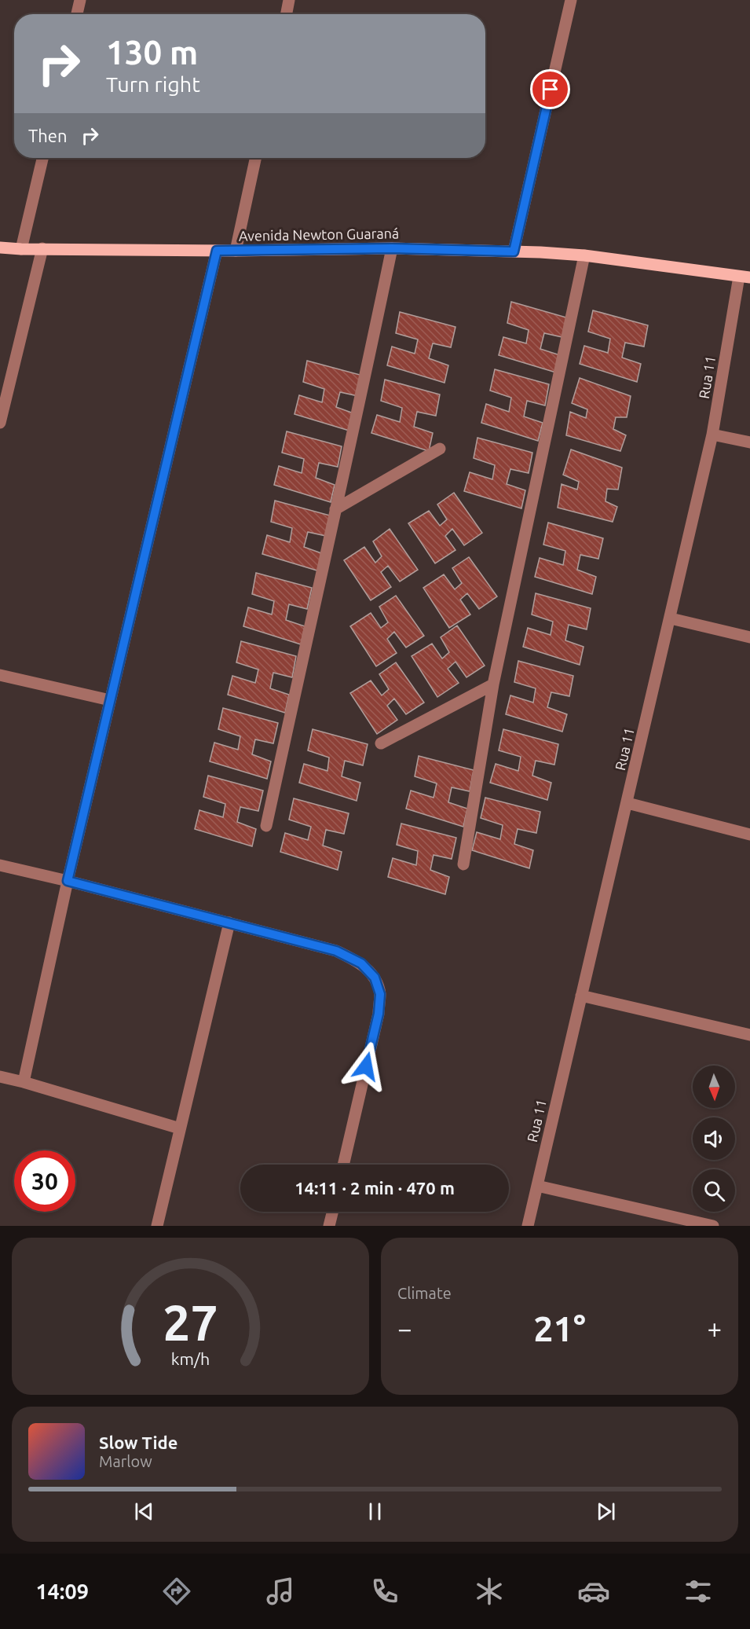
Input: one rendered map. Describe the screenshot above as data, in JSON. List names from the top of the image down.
{
  "streets": {
    "main road": ["Avenida Newton Guaraná"],
    "street": ["Rua 11"]
  },
  "crossings": [
    ["Avenida Newton Guaraná", "Rua 11"]
  ],
  "north": "bottom",
  "page": {
    "turn": ["130 m", "Turn right"],
    "then": "Then",
    "limit": "30",
    "trip": "14:11 · 2 min · 470 m",
    "tile": "Climate",
    "heat": ["−", "21°", "+"],
    "song": ["Slow Tide", "Marlow"],
    "tabs": "14:09",
    "gauge": ["27", "km/h"]
  }
}
